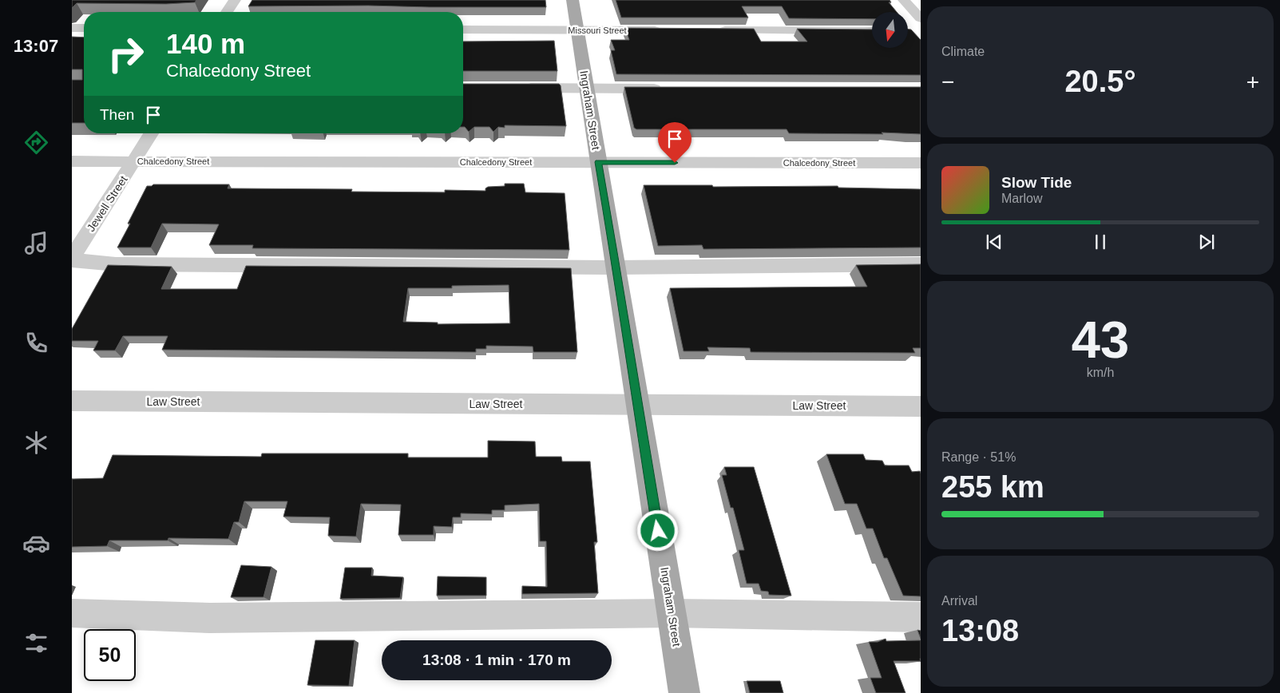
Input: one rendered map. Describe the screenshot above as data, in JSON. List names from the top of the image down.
{
  "streets": {
    "main road": ["Ingraham Street"],
    "street": [
      "Missouri Street",
      "Chalcedony Street",
      "Jewell Street",
      "Law Street"
    ]
  },
  "crossings": [
    ["Missouri Street", "Ingraham Street"],
    ["Ingraham Street", "Chalcedony Street"],
    ["Ingraham Street", "Law Street"],
    ["Chalcedony Street", "Jewell Street"]
  ],
  "north": "bottom",
  "page": {
    "tabs": "13:07",
    "tile": [
      "Climate",
      ["43", "km/h"],
      ["Range · 51%", "255 km"],
      ["Arrival", "13:08"]
    ],
    "turn": ["140 m", "Chalcedony Street"],
    "heat": ["−", "20.5°", "+"],
    "then": "Then",
    "song": ["Slow Tide", "Marlow"],
    "limit": "50",
    "trip": "13:08 · 1 min · 170 m"
  }
}
